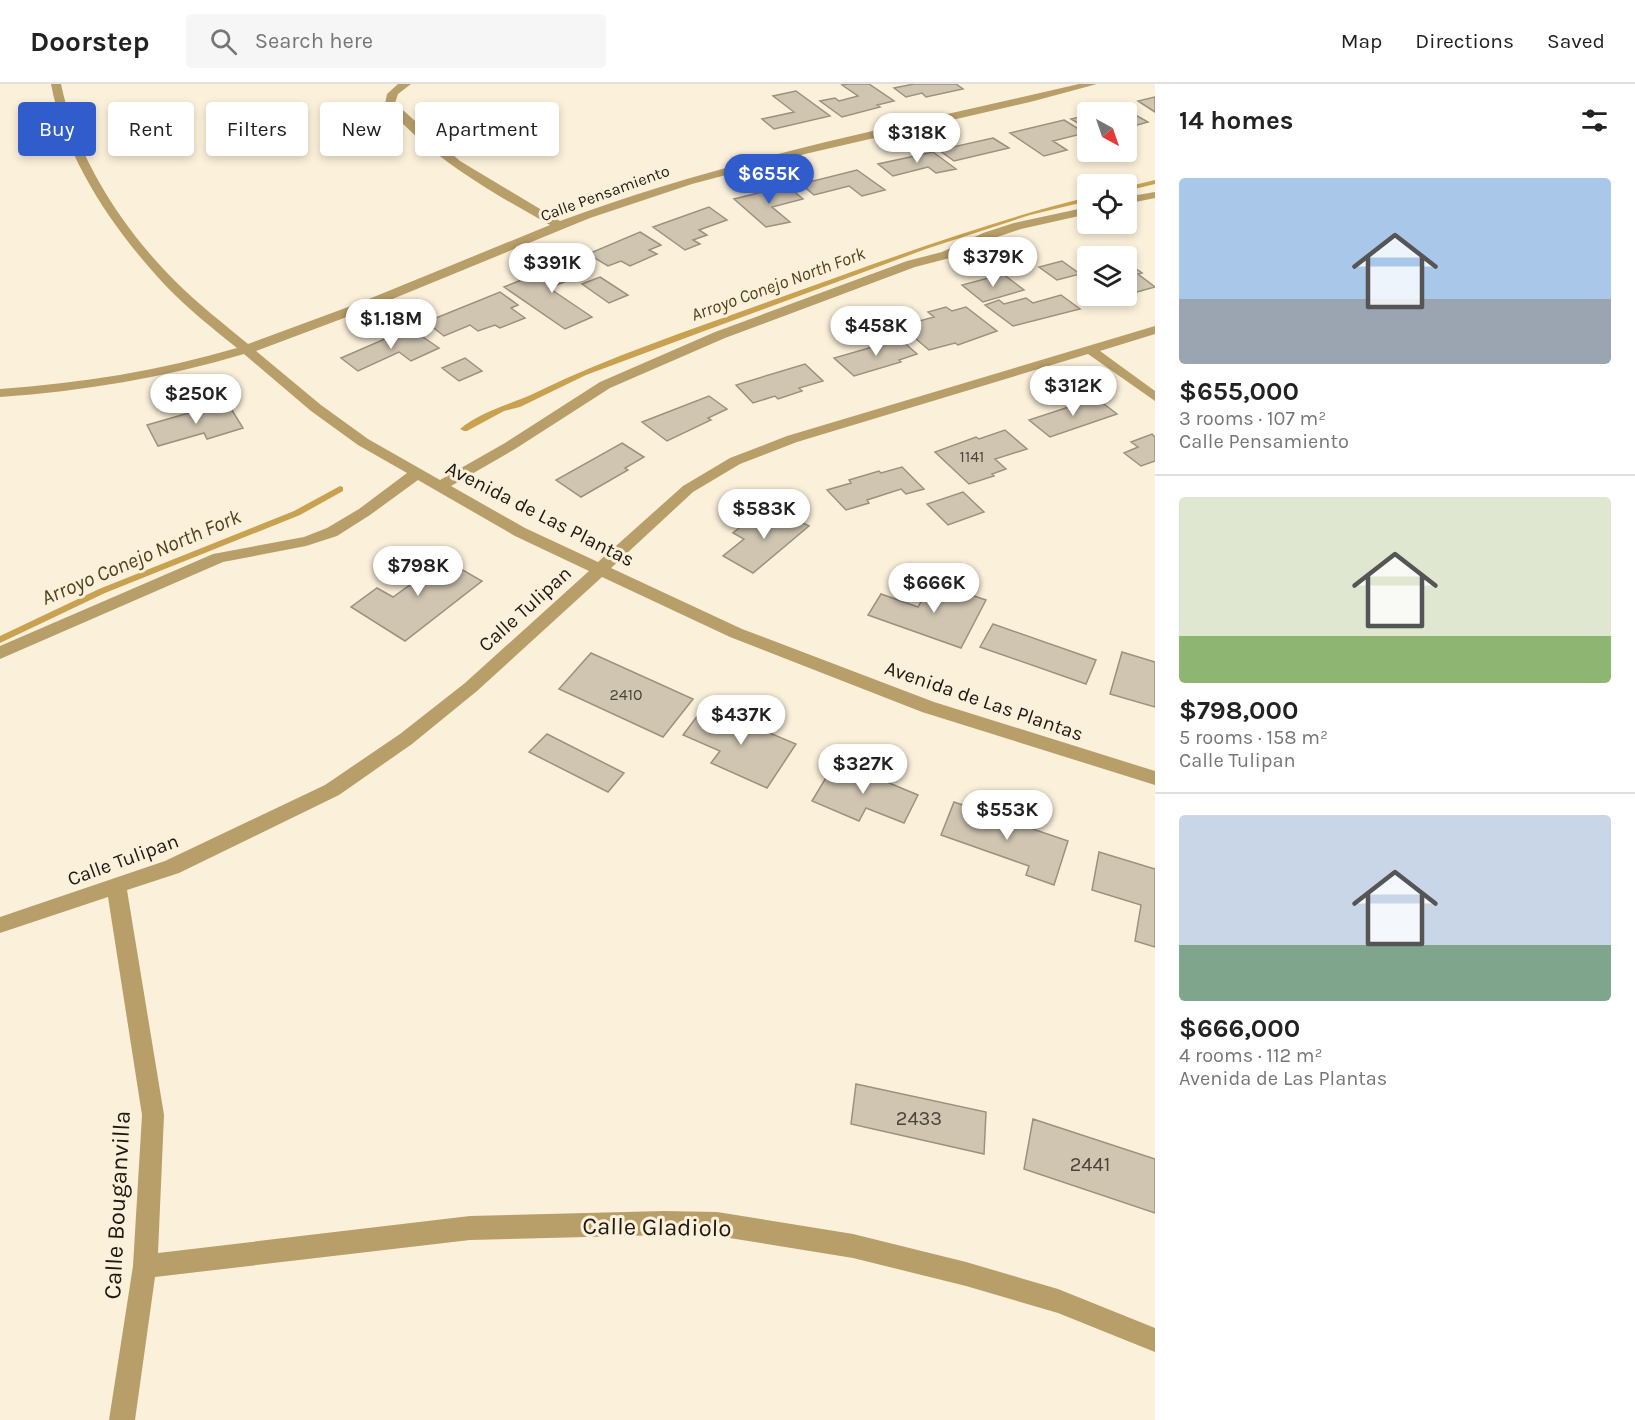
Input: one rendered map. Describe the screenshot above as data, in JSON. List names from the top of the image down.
{
  "streets": {
    "street": [
      "Calle Pensamiento",
      "Avenida de Las Plantas",
      "Calle Tulipan",
      "Calle Bouganvilla",
      "Calle Gladiolo"
    ]
  },
  "crossings": [
    ["Calle Pensamiento", "Avenida de Las Plantas"],
    ["Avenida de Las Plantas", "Calle Tulipan"],
    ["Calle Tulipan", "Calle Bouganvilla"],
    ["Calle Bouganvilla", "Calle Gladiolo"]
  ],
  "water": ["Arroyo Conejo North Fork"],
  "house_numbers": [
    "1141",
    "2410",
    "2433",
    "2441"
  ],
  "north": "bottom right",
  "page": {
    "header": "Doorstep",
    "search": "Search here",
    "nav": ["Map", "Directions", "Saved"],
    "heading": "14 homes",
    "chip": [
      "Buy",
      "Rent",
      "Filters",
      "New",
      "Apartment"
    ],
    "price": [
      "$318K",
      "$655K",
      "$379K",
      "$391K",
      "$1.18M",
      "$458K",
      "$312K",
      "$250K",
      "$583K",
      "$798K",
      "$666K",
      "$437K",
      "$327K",
      "$553K"
    ],
    "list": [
      {
        "name": "$655,000",
        "note": "3 rooms · 107 m² · Calle Pensamiento"
      },
      {
        "name": "$798,000",
        "note": "5 rooms · 158 m² · Calle Tulipan"
      },
      {
        "name": "$666,000",
        "note": "4 rooms · 112 m² · Avenida de Las Plantas"
      }
    ]
  }
}
